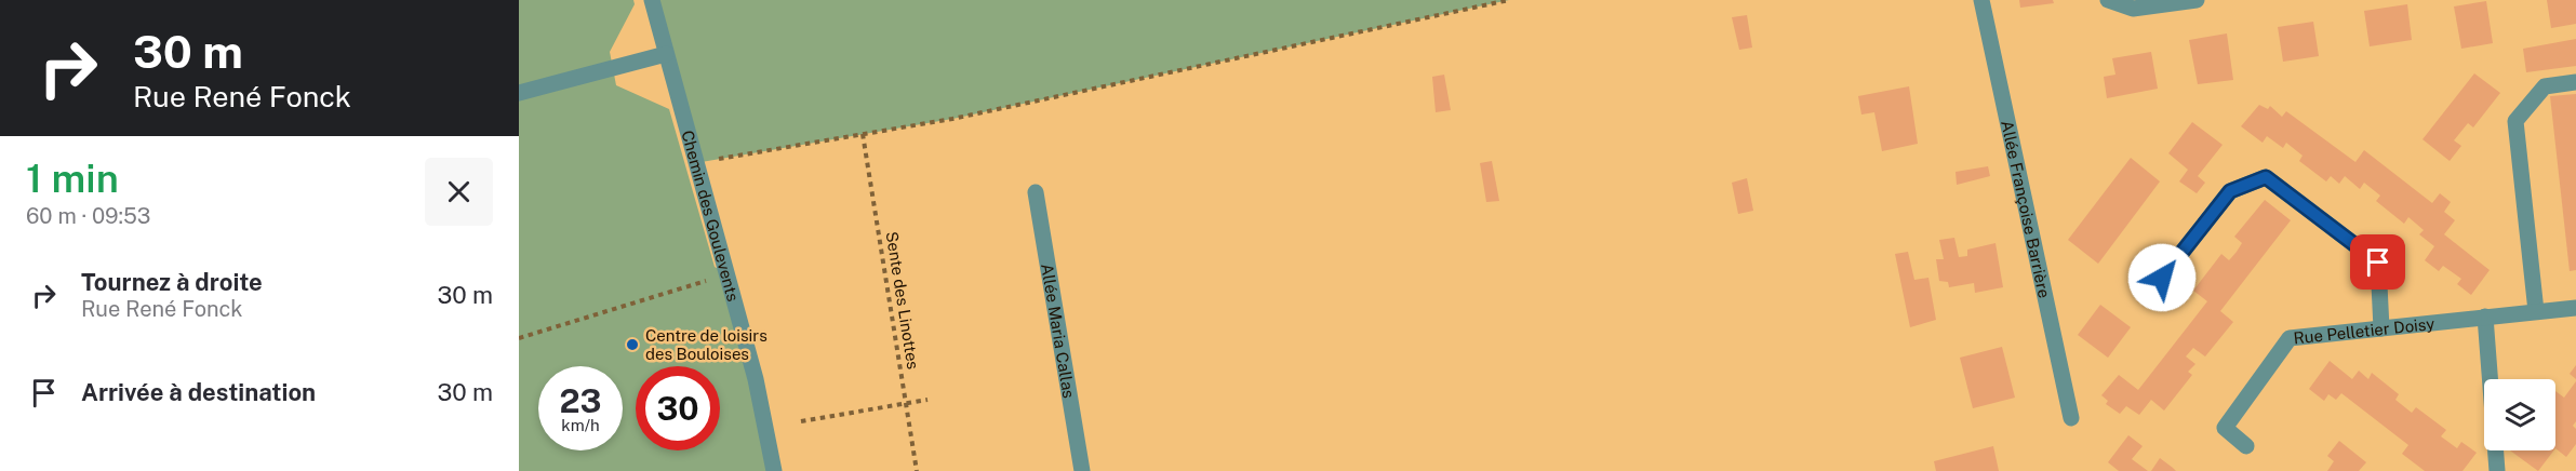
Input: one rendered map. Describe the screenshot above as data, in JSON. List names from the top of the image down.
{
  "streets": {
    "street": [
      "Allée Françoise Barrière",
      "Chemin des Goulevents",
      "Allée Maria Callas",
      "Rue Pelletier Doisy"
    ],
    "path": ["Sente des Linottes"]
  },
  "places": ["Centre de loisirs des Bouloises"],
  "page": {
    "turn": ["30 m", "Rue René Fonck"],
    "heading": ["1 min", "60 m · 09:53"],
    "list": [
      {
        "name": "Tournez à droite",
        "note": "Rue René Fonck",
        "value": "30 m"
      },
      {
        "name": "Arrivée à destination",
        "value": "30 m"
      }
    ],
    "speed": "23 km/h",
    "limit": "30"
  }
}
